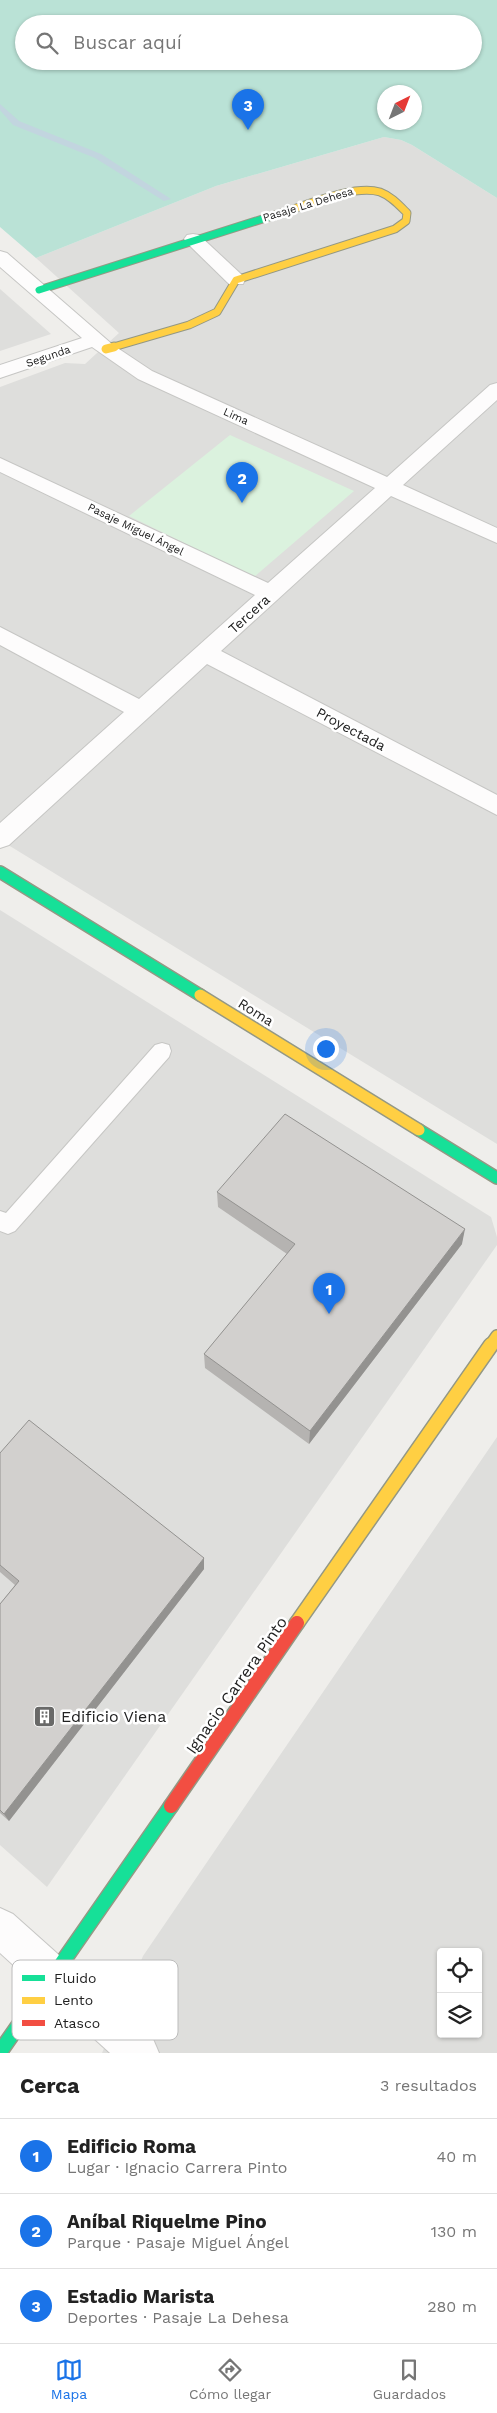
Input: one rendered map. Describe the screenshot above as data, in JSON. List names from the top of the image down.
{
  "streets": {
    "street": [
      "Pasaje La Dehesa",
      "Segunda",
      "Lima",
      "Pasaje Miguel Ángel",
      "Tercera",
      "Proyectada",
      "Roma",
      "Ignacio Carrera Pinto"
    ]
  },
  "crossings": [
    ["Pasaje La Dehesa", "Lima"],
    ["Segunda", "Lima"],
    ["Lima", "Tercera"],
    ["Pasaje Miguel Ángel", "Tercera"],
    ["Tercera", "Proyectada"]
  ],
  "places": {
    "building": ["Edificio Viena"]
  },
  "legend": ["Fluido", "Lento", "Atasco"],
  "north": "top right",
  "page": {
    "search": "Buscar aquí",
    "pins": ["3", "2", "1"],
    "heading": ["Cerca", "3 resultados"],
    "list": [
      {
        "mark": "1",
        "name": "Edificio Roma",
        "note": "Lugar · Ignacio Carrera Pinto",
        "value": "40 m"
      },
      {
        "mark": "2",
        "name": "Aníbal Riquelme Pino",
        "note": "Parque · Pasaje Miguel Ángel",
        "value": "130 m"
      },
      {
        "mark": "3",
        "name": "Estadio Marista",
        "note": "Deportes · Pasaje La Dehesa",
        "value": "280 m"
      }
    ],
    "nav": ["Mapa", "Cómo llegar", "Guardados"]
  }
}
